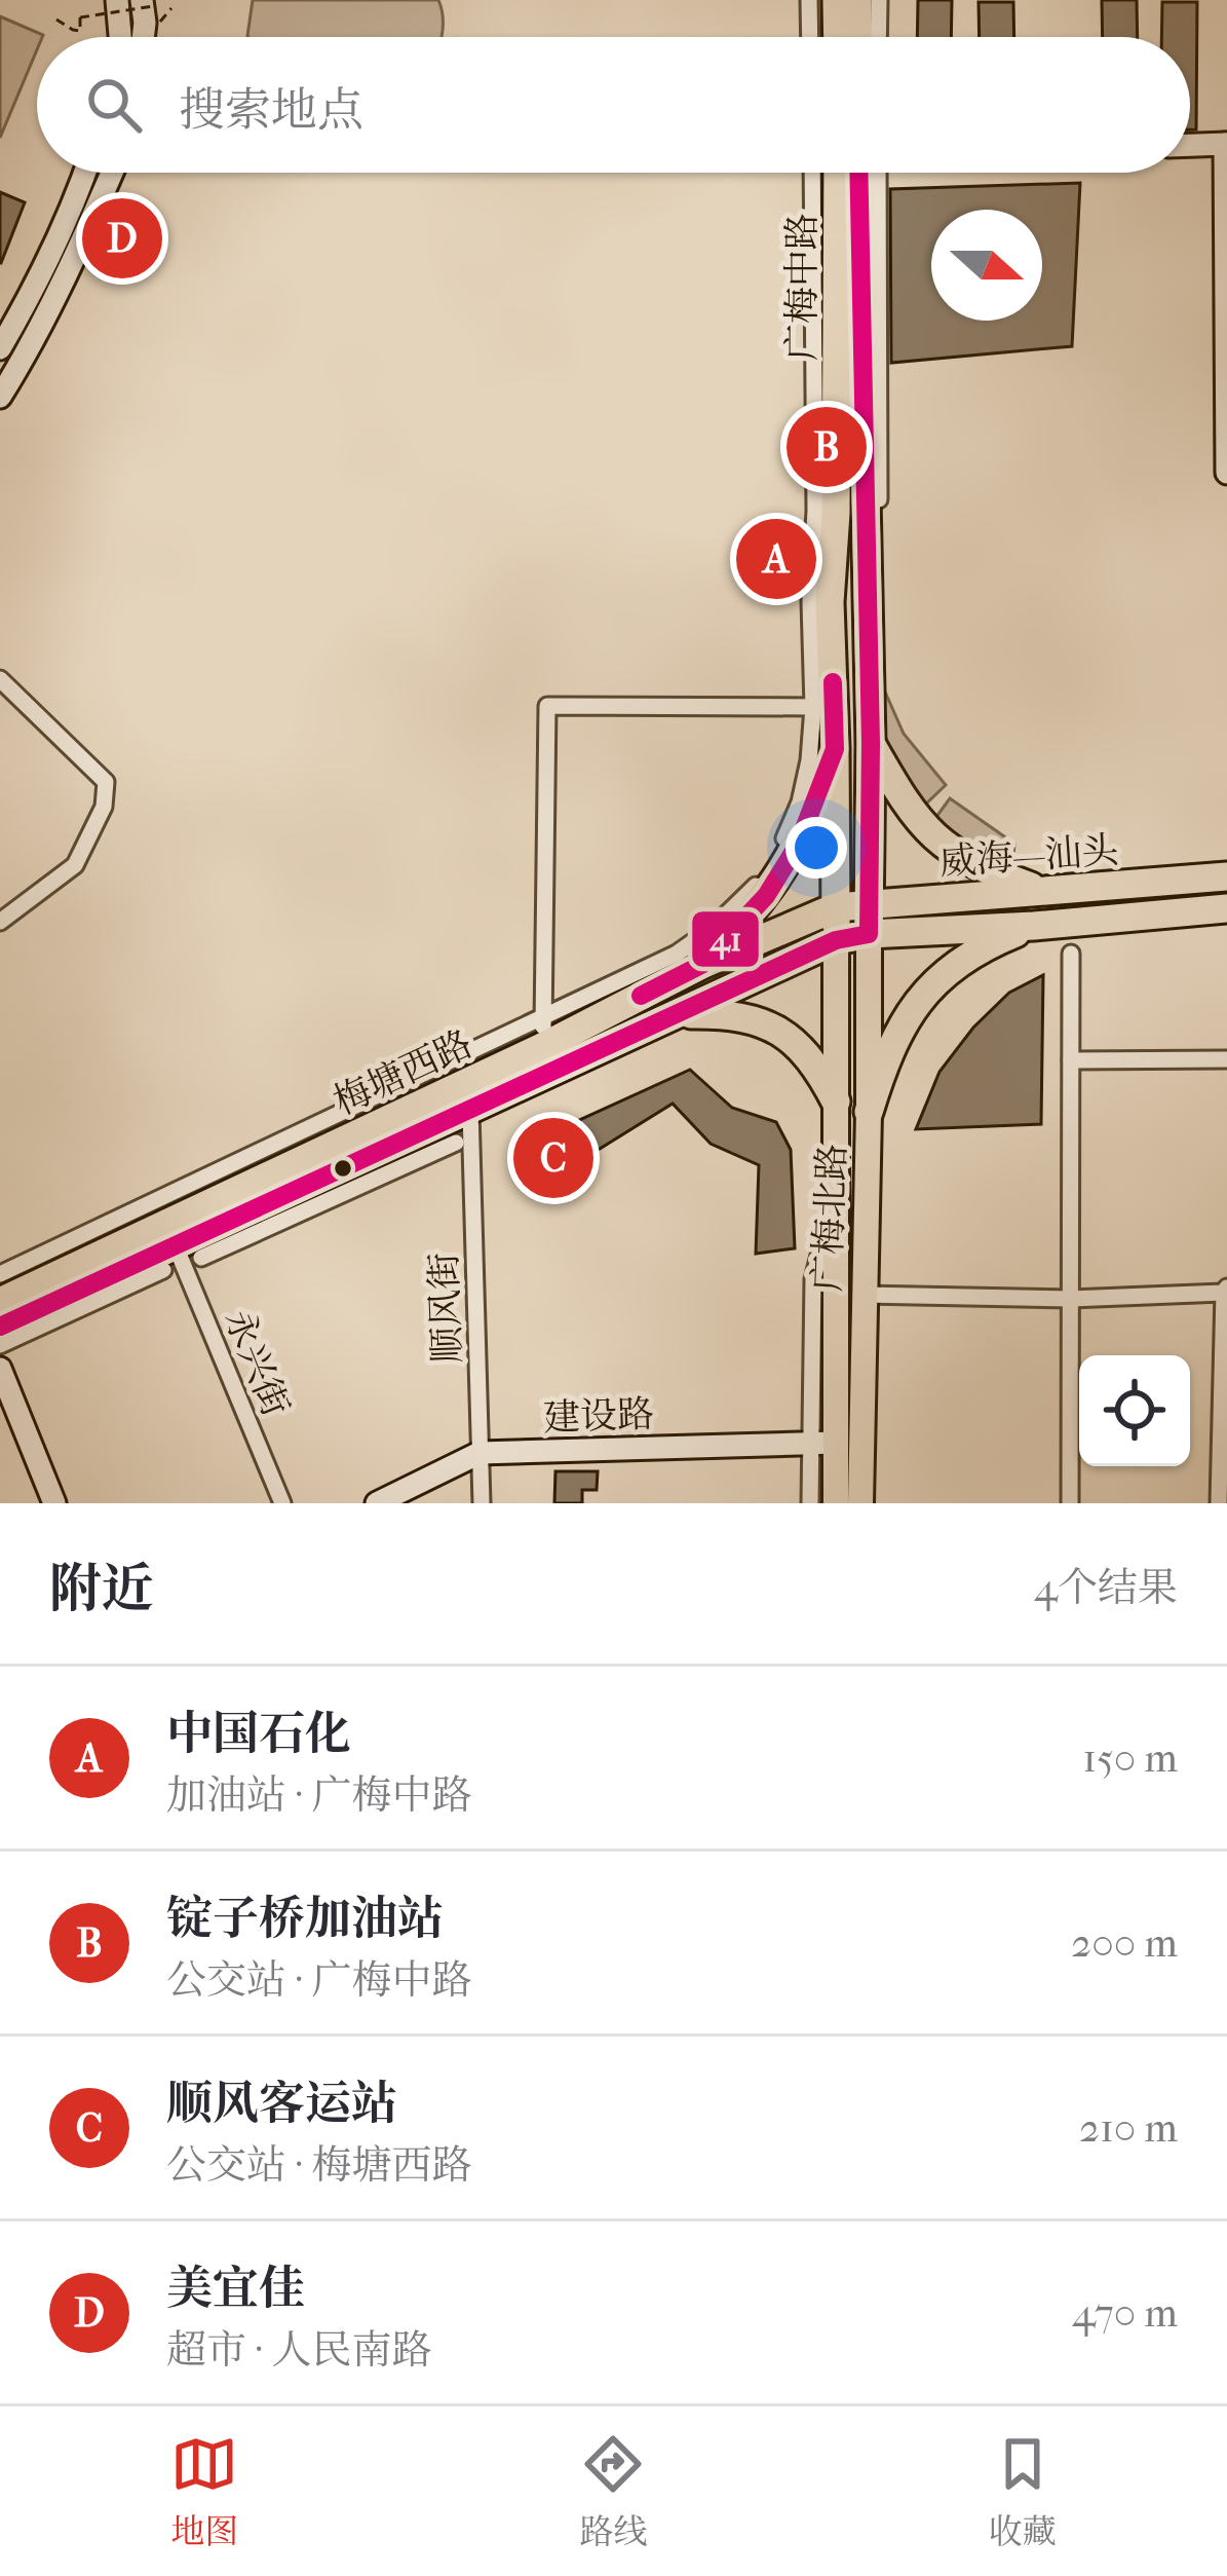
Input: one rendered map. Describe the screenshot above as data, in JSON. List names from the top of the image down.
{
  "streets": {
    "highway": ["广梅中路", "威海—汕头", "梅塘西路"],
    "main road": ["广梅北路"],
    "street": ["顺风街", "永兴街", "建设路"]
  },
  "crossings": [
    ["广梅中路", "威海—汕头"],
    ["广梅中路", "梅塘西路"],
    ["广梅中路", "广梅北路"],
    ["威海—汕头", "梅塘西路"],
    ["威海—汕头", "广梅北路"],
    ["梅塘西路", "广梅北路"],
    ["梅塘西路", "顺风街"],
    ["梅塘西路", "永兴街"],
    ["广梅北路", "建设路"],
    ["顺风街", "建设路"]
  ],
  "lines": ["transit line 41"],
  "north": "right",
  "page": {
    "search": "搜索地点",
    "pins": [
      "D",
      "B",
      "A",
      "C"
    ],
    "heading": ["附近", "4个结果"],
    "list": [
      {
        "mark": "A",
        "name": "中国石化",
        "note": "加油站 · 广梅中路",
        "value": "150 m"
      },
      {
        "mark": "B",
        "name": "锭子桥加油站",
        "note": "公交站 · 广梅中路",
        "value": "200 m"
      },
      {
        "mark": "C",
        "name": "顺风客运站",
        "note": "公交站 · 梅塘西路",
        "value": "210 m"
      },
      {
        "mark": "D",
        "name": "美宜佳",
        "note": "超市 · 人民南路",
        "value": "470 m"
      }
    ],
    "nav": ["地图", "路线", "收藏"]
  }
}
